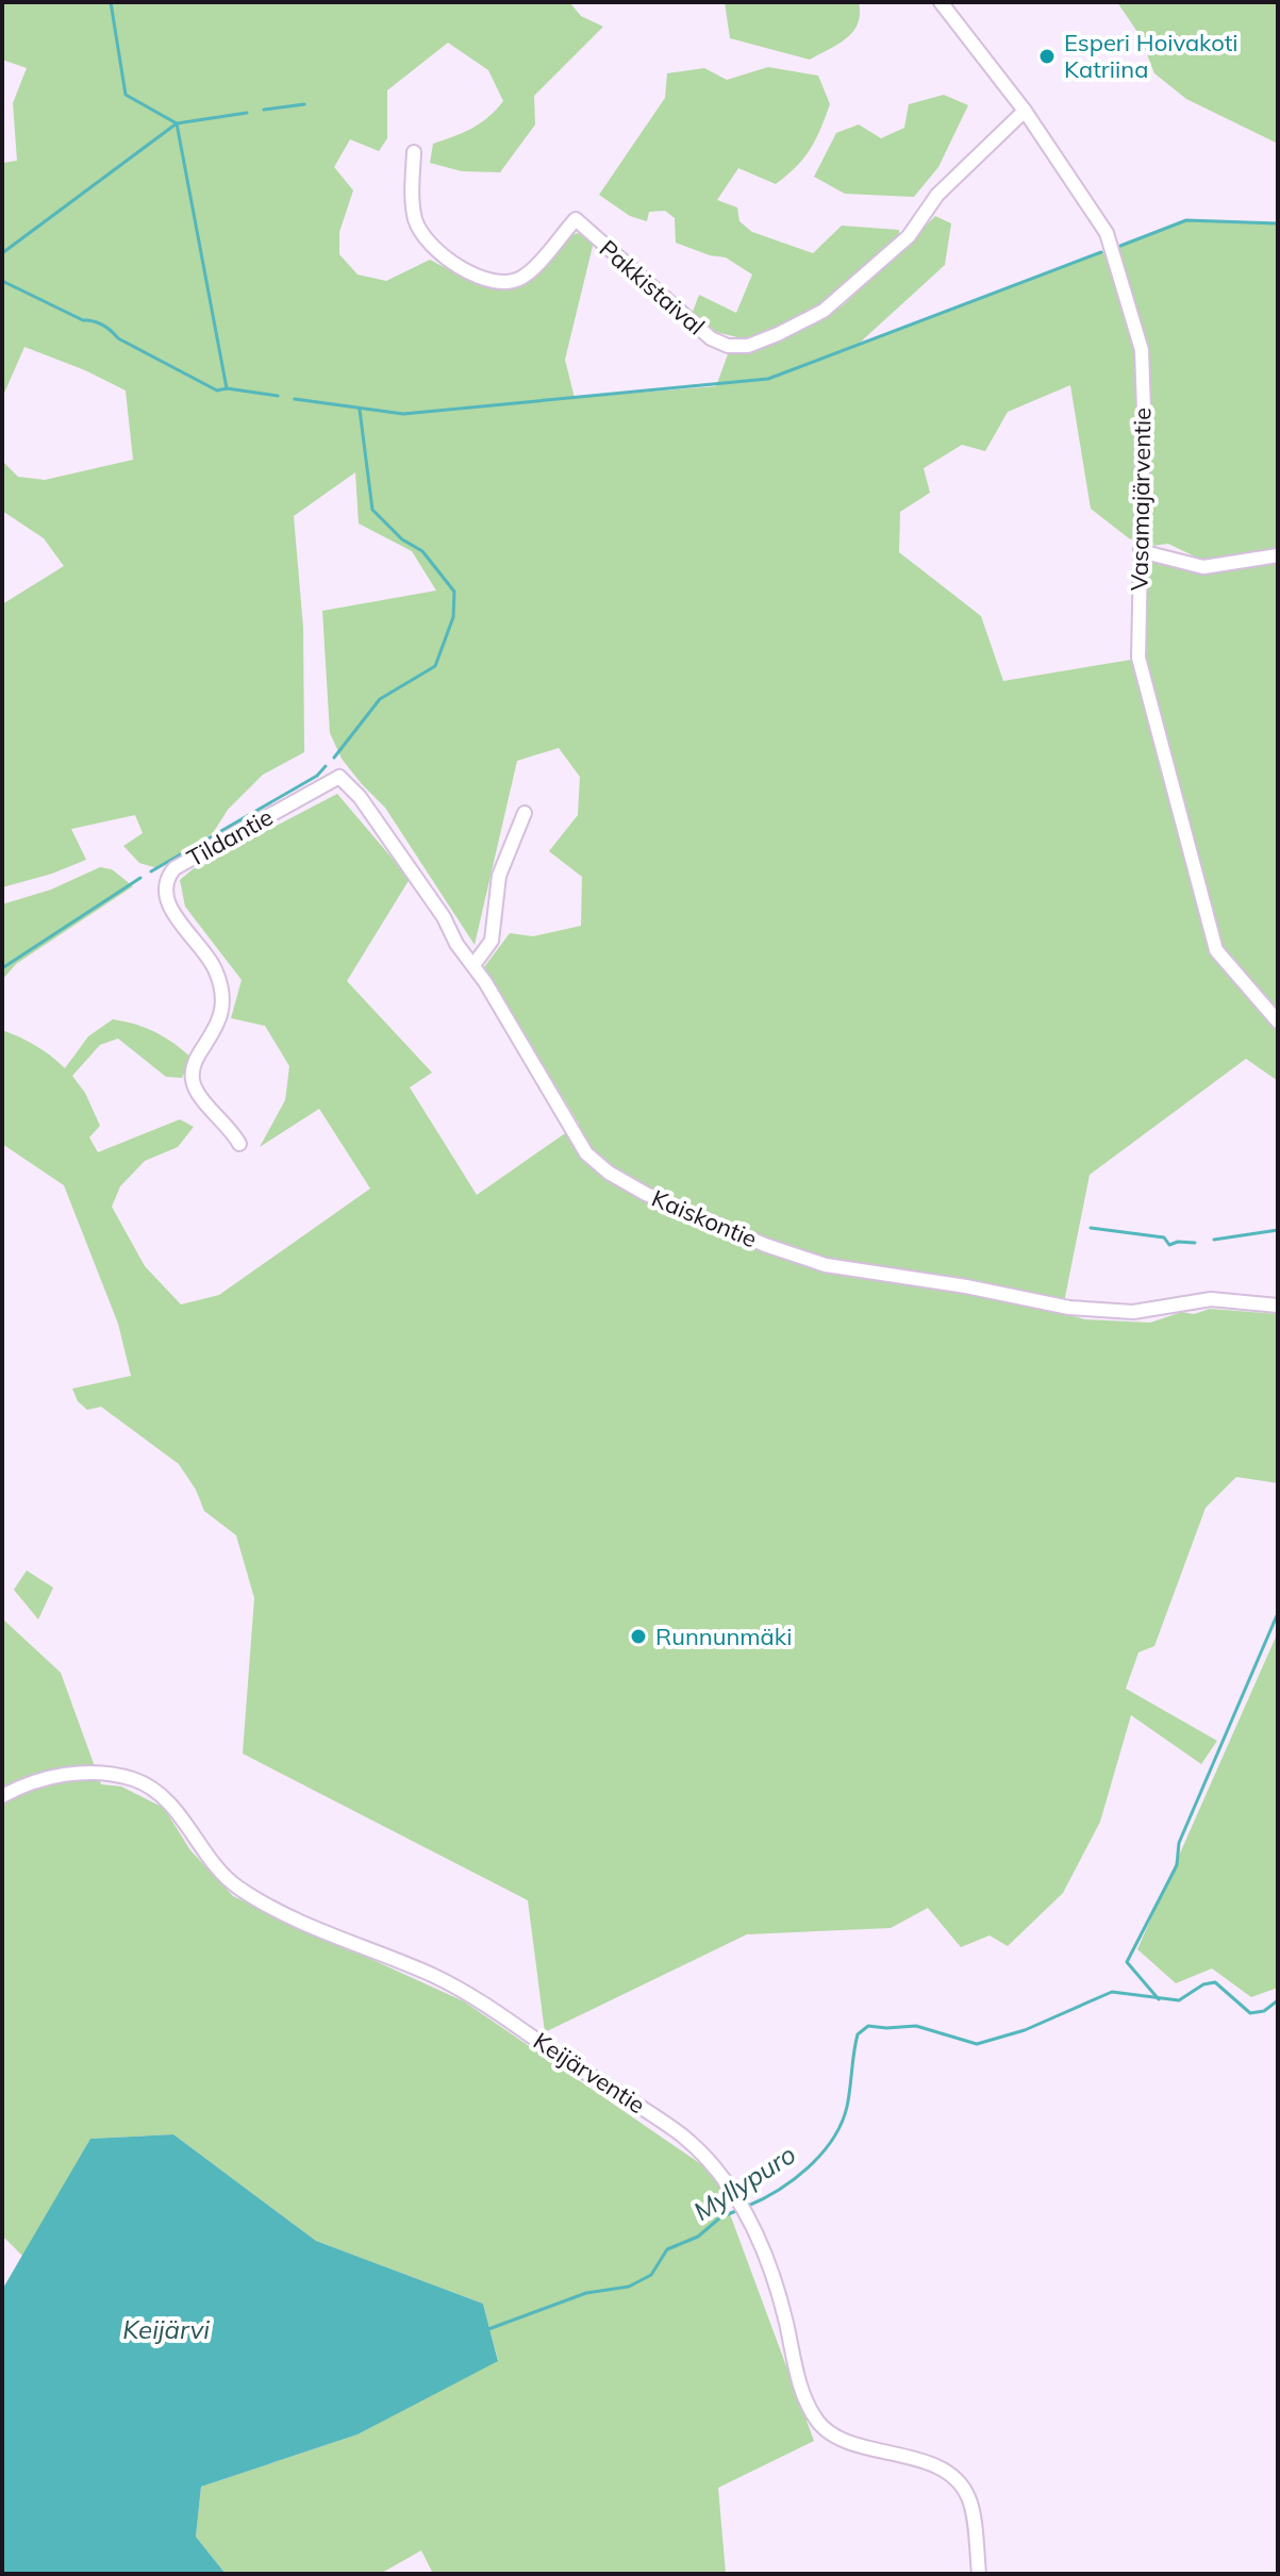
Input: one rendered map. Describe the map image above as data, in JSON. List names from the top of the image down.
{
  "streets": {
    "street": [
      "Pakkistaival",
      "Vasamajärventie",
      "Tildantie",
      "Kaiskontie",
      "Keijärventie"
    ]
  },
  "crossings": [
    ["Pakkistaival", "Vasamajärventie"],
    ["Tildantie", "Kaiskontie"]
  ],
  "water": ["Myllypuro", "Keijärvi"],
  "places": ["Esperi Hoivakoti Katriina", "Runnunmäki"]
}
